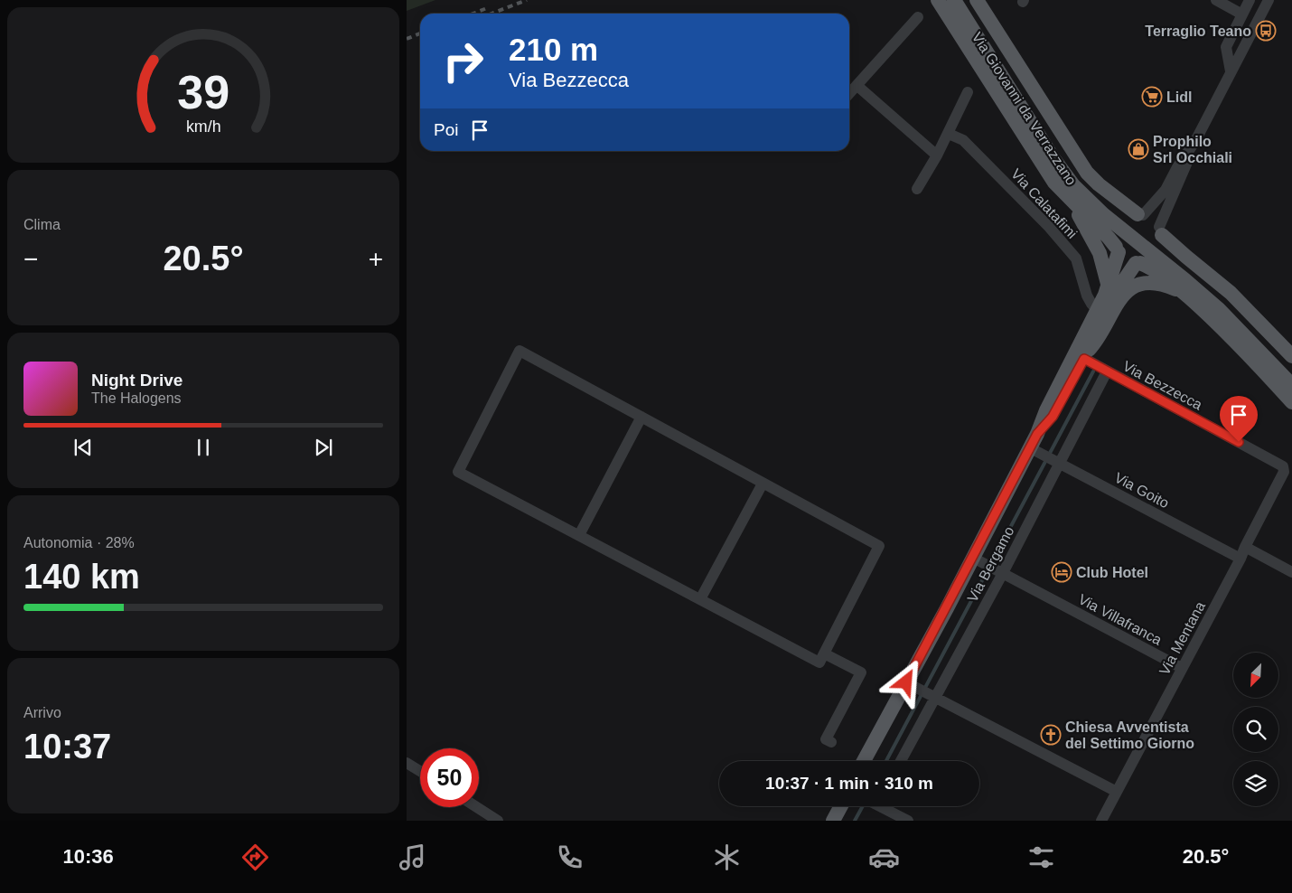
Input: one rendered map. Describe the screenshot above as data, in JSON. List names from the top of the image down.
{
  "streets": {
    "main road": ["Via Giovanni da Verrazzano"],
    "street": [
      "Via Calatafimi",
      "Via Bezzecca",
      "Via Goito",
      "Via Bergamo",
      "Via Villafranca",
      "Via Mentana"
    ]
  },
  "crossings": [
    ["Via Bezzecca", "Via Bergamo"],
    ["Via Bezzecca", "Via Mentana"],
    ["Via Goito", "Via Bergamo"],
    ["Via Goito", "Via Mentana"],
    ["Via Bergamo", "Via Villafranca"],
    ["Via Villafranca", "Via Mentana"]
  ],
  "places": {
    "bus stop": ["Terraglio Teano"],
    "supermarket": ["Lidl"],
    "shop": ["Prophilo Srl Occhiali"],
    "hotel": ["Club Hotel"],
    "church": ["Chiesa Avventista del Settimo Giorno"]
  },
  "north": "bottom left",
  "page": {
    "turn": ["210 m", "Via Bezzecca"],
    "then": "Poi",
    "tile": [
      "Clima",
      ["Autonomia · 28%", "140 km"],
      ["Arrivo", "10:37"]
    ],
    "heat": ["−", "20.5°", "+"],
    "song": ["Night Drive", "The Halogens"],
    "limit": "50",
    "trip": "10:37 · 1 min · 310 m",
    "tabs": ["10:36", "20.5°"],
    "gauge": ["39", "km/h"]
  }
}
